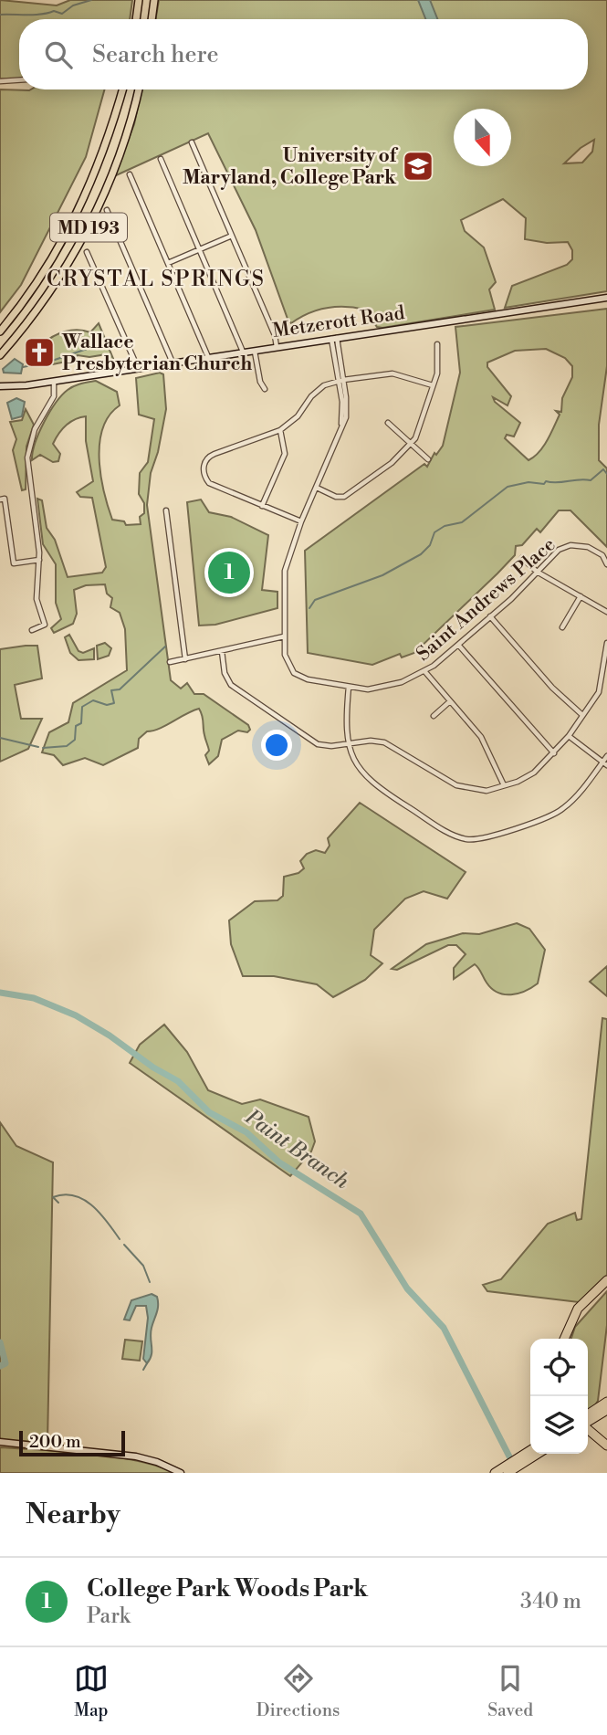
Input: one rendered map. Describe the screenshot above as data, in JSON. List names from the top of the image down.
{
  "streets": {
    "main road": ["MD 193"],
    "street": ["Metzerott Road", "Saint Andrews Place"]
  },
  "crossings": [
    ["Metzerott Road", "Saint Andrews Place"]
  ],
  "districts": ["CRYSTAL SPRINGS"],
  "water": ["Paint Branch"],
  "places": {
    "school or university": ["University of Maryland, College Park"],
    "church": ["Wallace Presbyterian Church"]
  },
  "scale_bar": "200 m",
  "north": "bottom",
  "page": {
    "search": "Search here",
    "pins": "1",
    "scale": "200 m",
    "heading": "Nearby",
    "list": [
      {
        "mark": "1",
        "name": "College Park Woods Park",
        "note": "Park",
        "value": "340 m"
      }
    ],
    "nav": ["Map", "Directions", "Saved"]
  }
}
